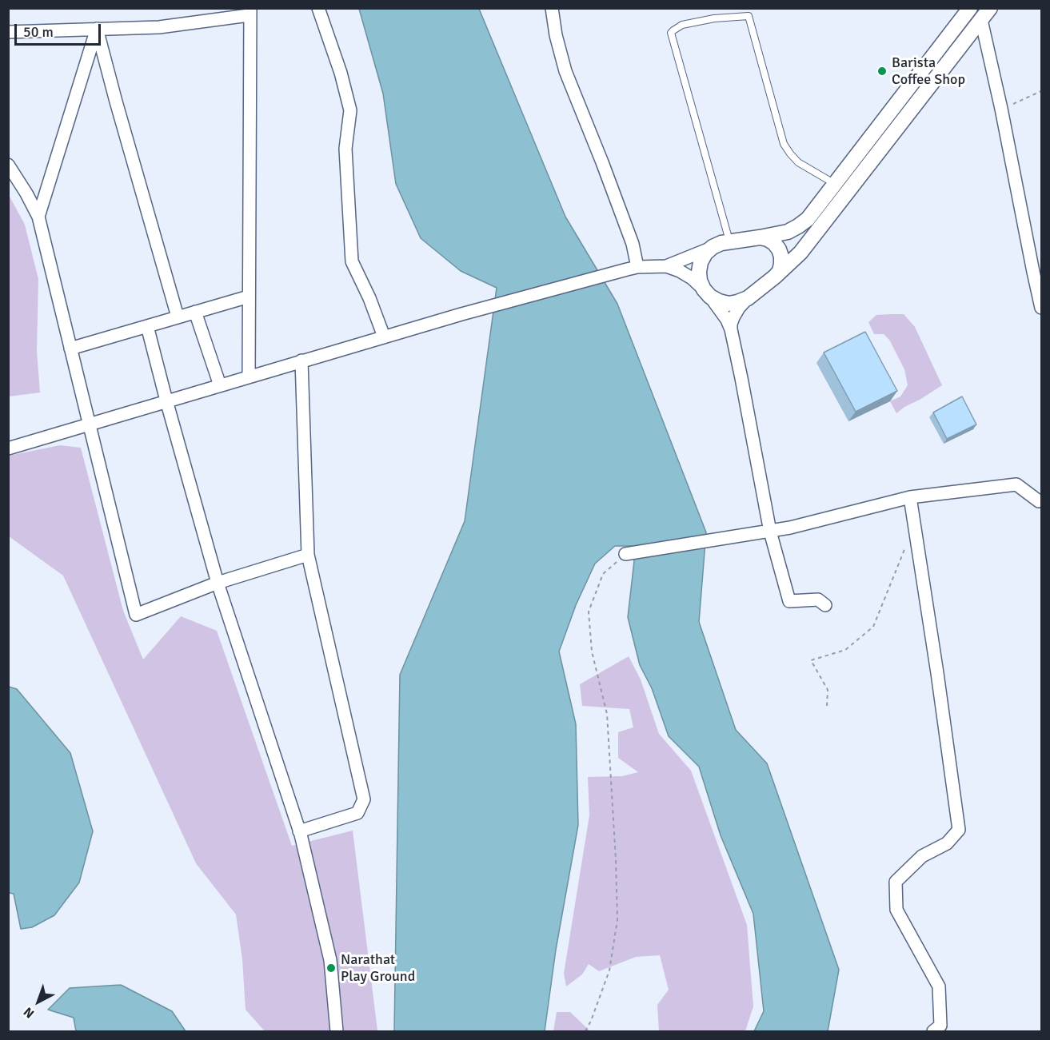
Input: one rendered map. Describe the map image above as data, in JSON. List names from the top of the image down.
{
  "places": ["Barista Coffee Shop", "Narathat Play Ground"],
  "scale_bar": "50 m",
  "north": "bottom left"
}
